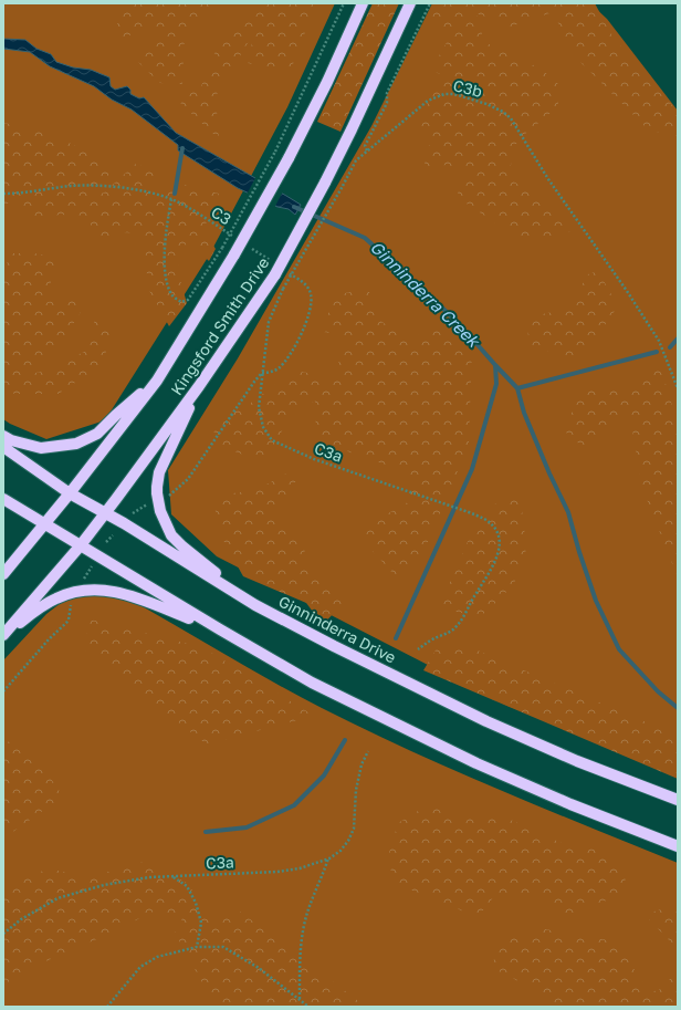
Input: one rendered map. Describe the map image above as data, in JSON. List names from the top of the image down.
{
  "streets": {
    "main road": ["Kingsford Smith Drive", "Ginninderra Drive"],
    "path": ["C3b", "C3", "C3a"]
  },
  "crossings": [
    ["C3b", "C3a"],
    ["Kingsford Smith Drive", "Ginninderra Drive"]
  ],
  "water": ["Ginninderra Creek"]
}
